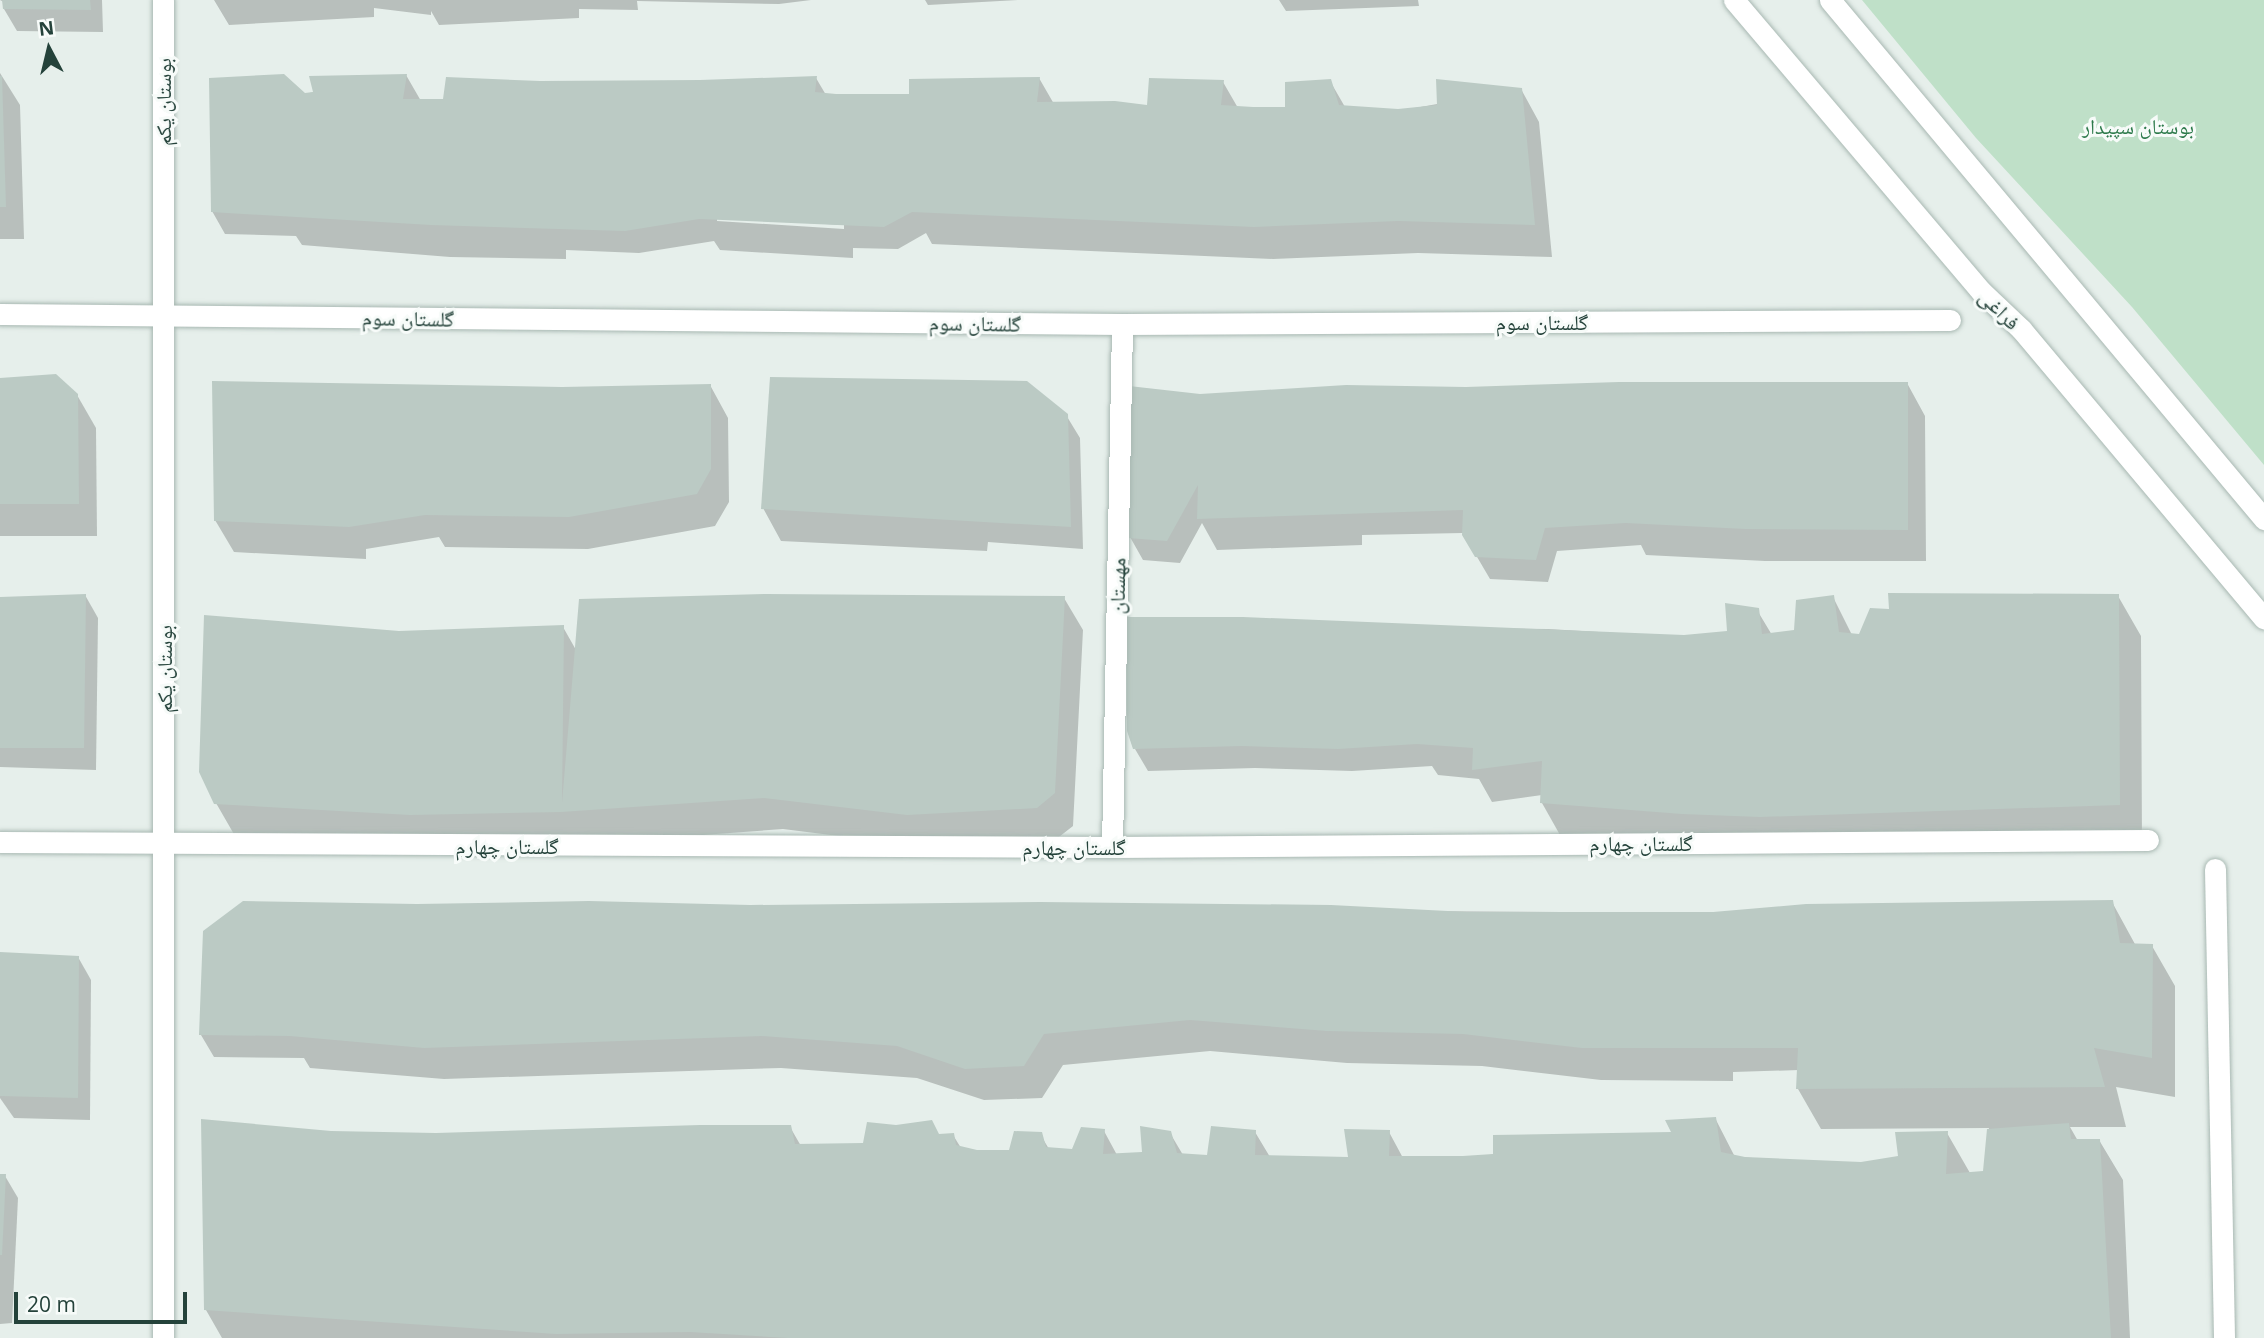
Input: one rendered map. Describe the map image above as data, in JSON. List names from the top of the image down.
{
  "streets": {
    "street": [
      "بوستان یکم",
      "فراغی",
      "گلستان سوم",
      "مهستان",
      "گلستان چهارم"
    ]
  },
  "crossings": [
    ["بوستان یکم", "گلستان سوم"],
    ["بوستان یکم", "گلستان چهارم"],
    ["گلستان سوم", "مهستان"],
    ["مهستان", "گلستان چهارم"]
  ],
  "parks": ["بوستان سپیدار"],
  "scale_bar": "20 m",
  "north": "top"
}
